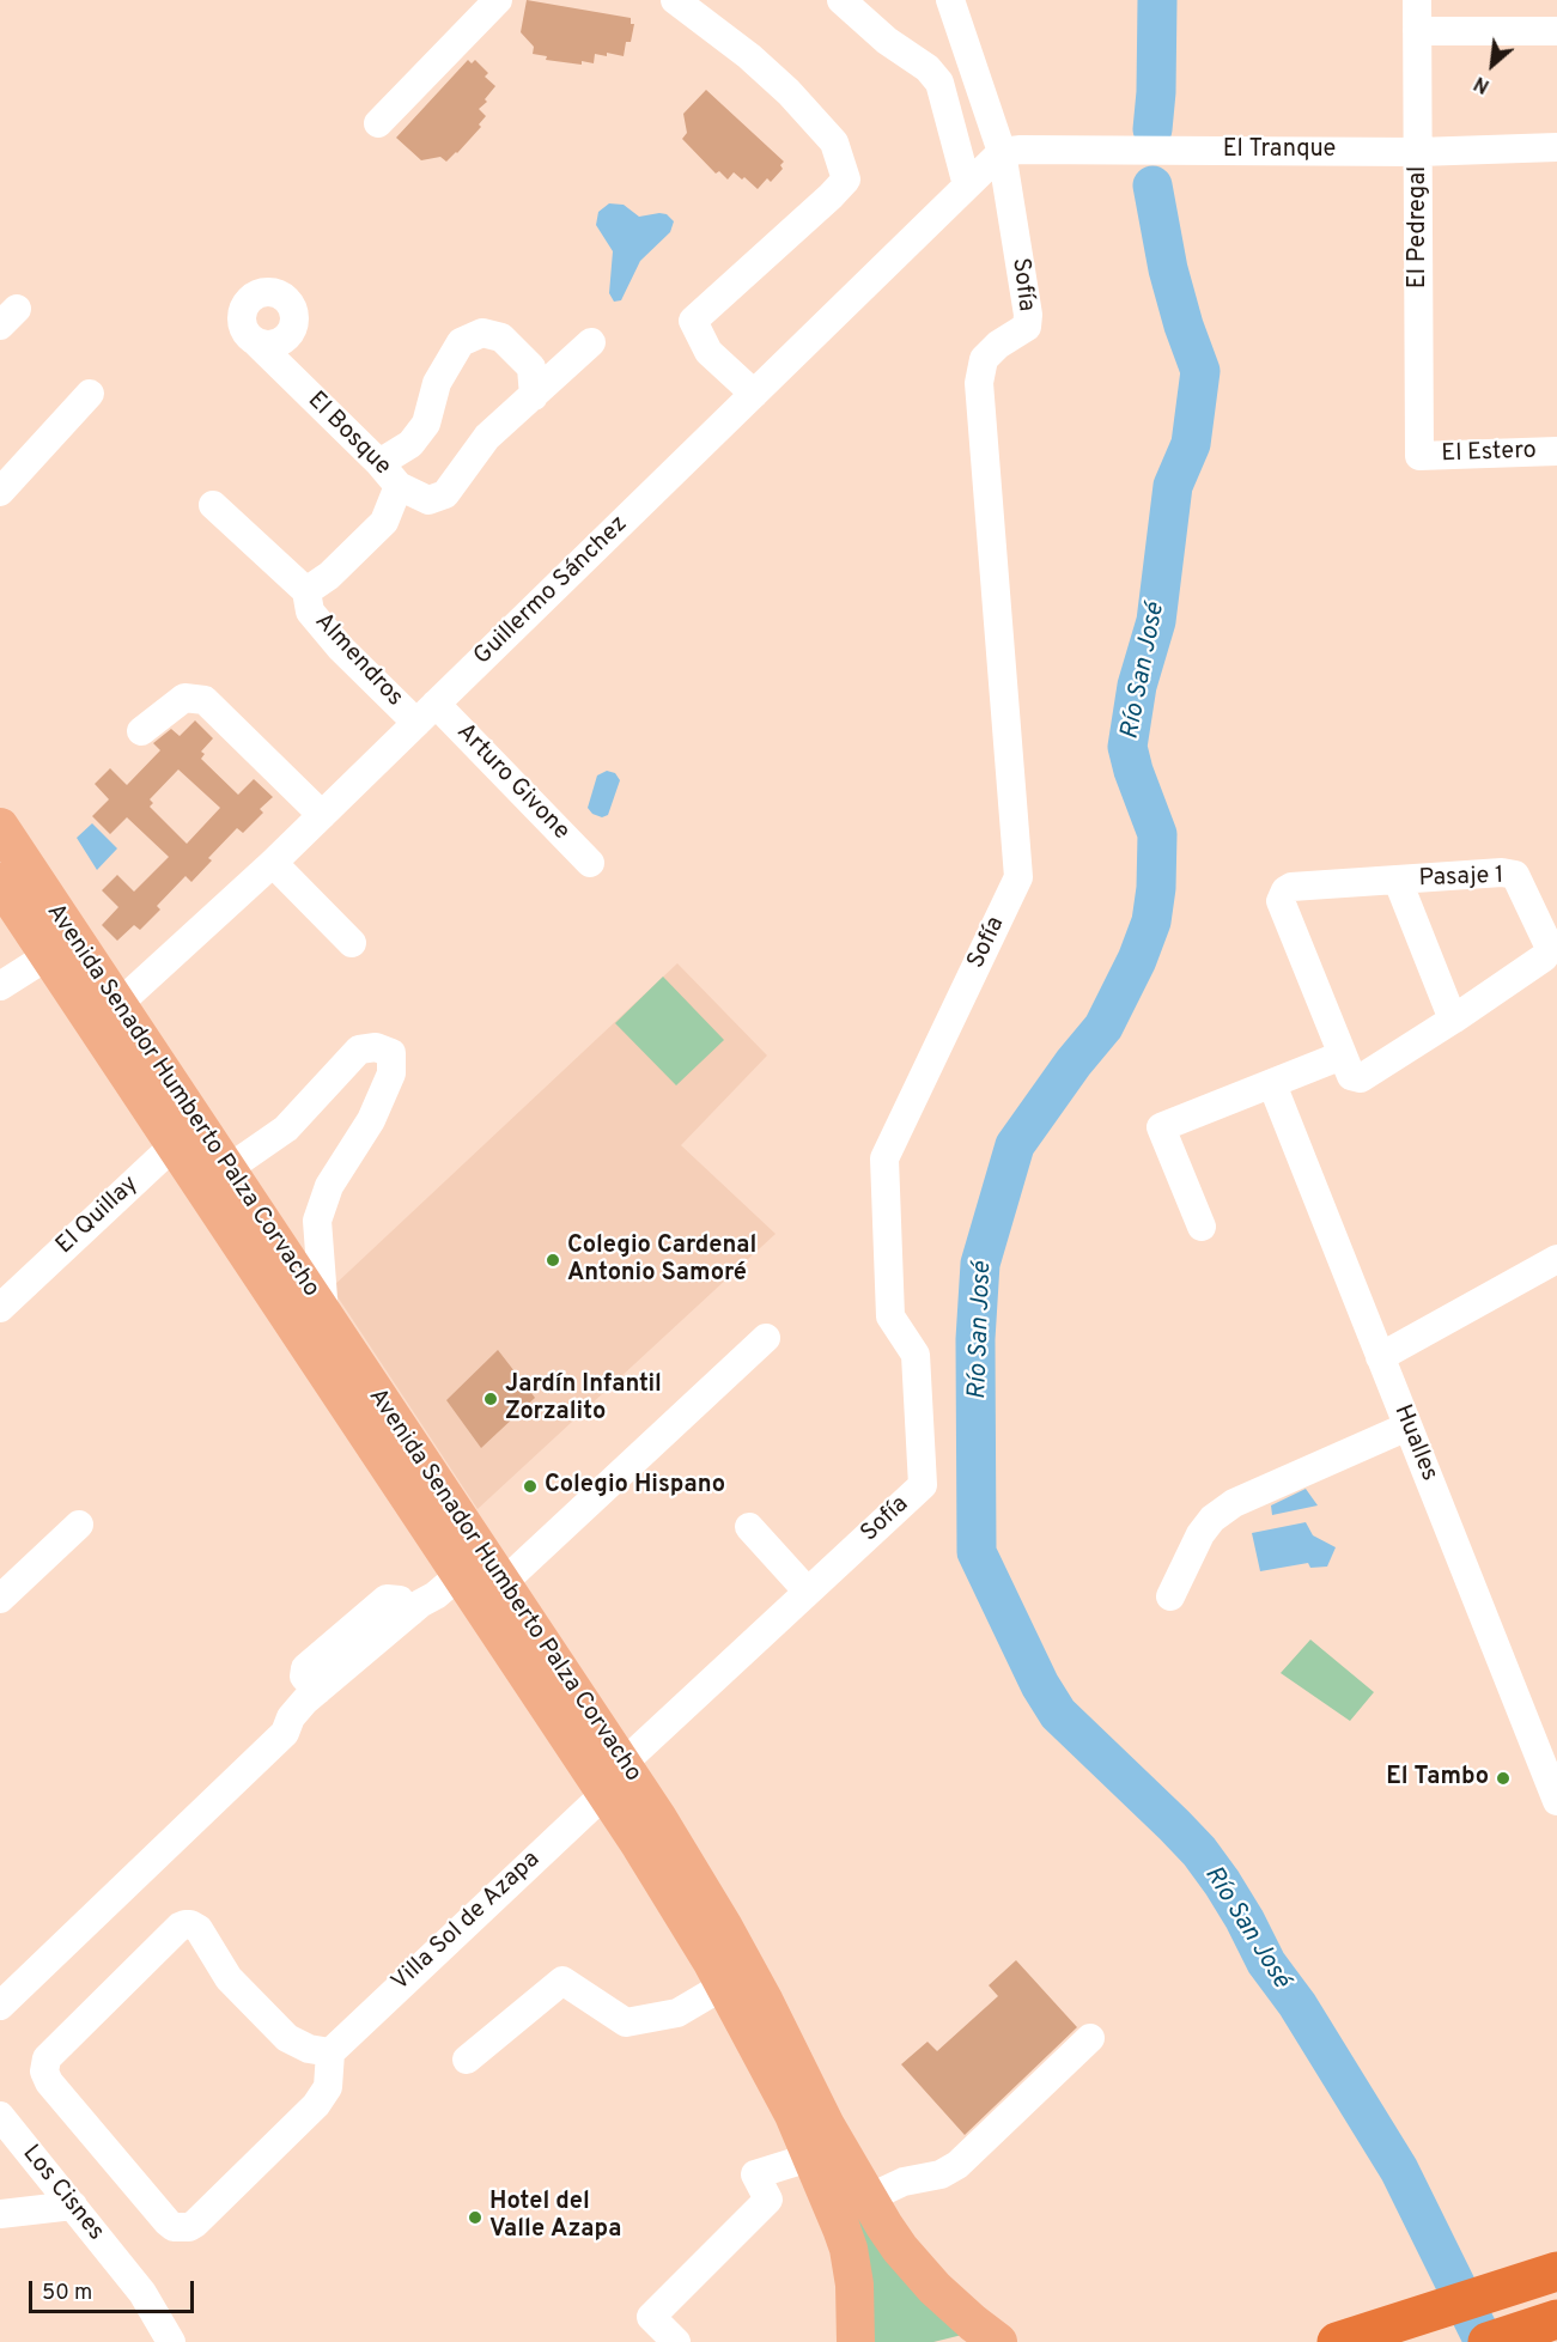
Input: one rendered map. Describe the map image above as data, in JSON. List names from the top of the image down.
{
  "streets": {
    "main road": ["Avenida Senador Humberto Palza Corvacho"],
    "street": [
      "El Tranque",
      "El Pedregal",
      "Sofía",
      "El Bosque",
      "El Estero",
      "Guillermo Sánchez",
      "Almendros",
      "Arturo Givone",
      "Pasaje 1",
      "El Quillay",
      "Hualles",
      "Villa Sol de Azapa",
      "Los Cisnes"
    ]
  },
  "crossings": [
    ["El Tranque", "El Pedregal"],
    ["El Tranque", "Sofía"],
    ["El Tranque", "Guillermo Sánchez"],
    ["El Pedregal", "El Estero"],
    ["Sofía", "Guillermo Sánchez"],
    ["Sofía", "Avenida Senador Humberto Palza Corvacho"],
    ["Sofía", "Villa Sol de Azapa"],
    ["El Bosque", "Almendros"],
    ["Guillermo Sánchez", "Almendros"],
    ["Guillermo Sánchez", "Arturo Givone"],
    ["Guillermo Sánchez", "Avenida Senador Humberto Palza Corvacho"],
    ["Almendros", "Arturo Givone"],
    ["Avenida Senador Humberto Palza Corvacho", "El Quillay"],
    ["Avenida Senador Humberto Palza Corvacho", "Villa Sol de Azapa"]
  ],
  "water": ["Río San José"],
  "places": [
    "Colegio Cardenal Antonio Samoré",
    "Jardín Infantil Zorzalito",
    "Colegio Hispano",
    "El Tambo",
    "Hotel del Valle Azapa"
  ],
  "scale_bar": "50 m",
  "north": "bottom left"
}
